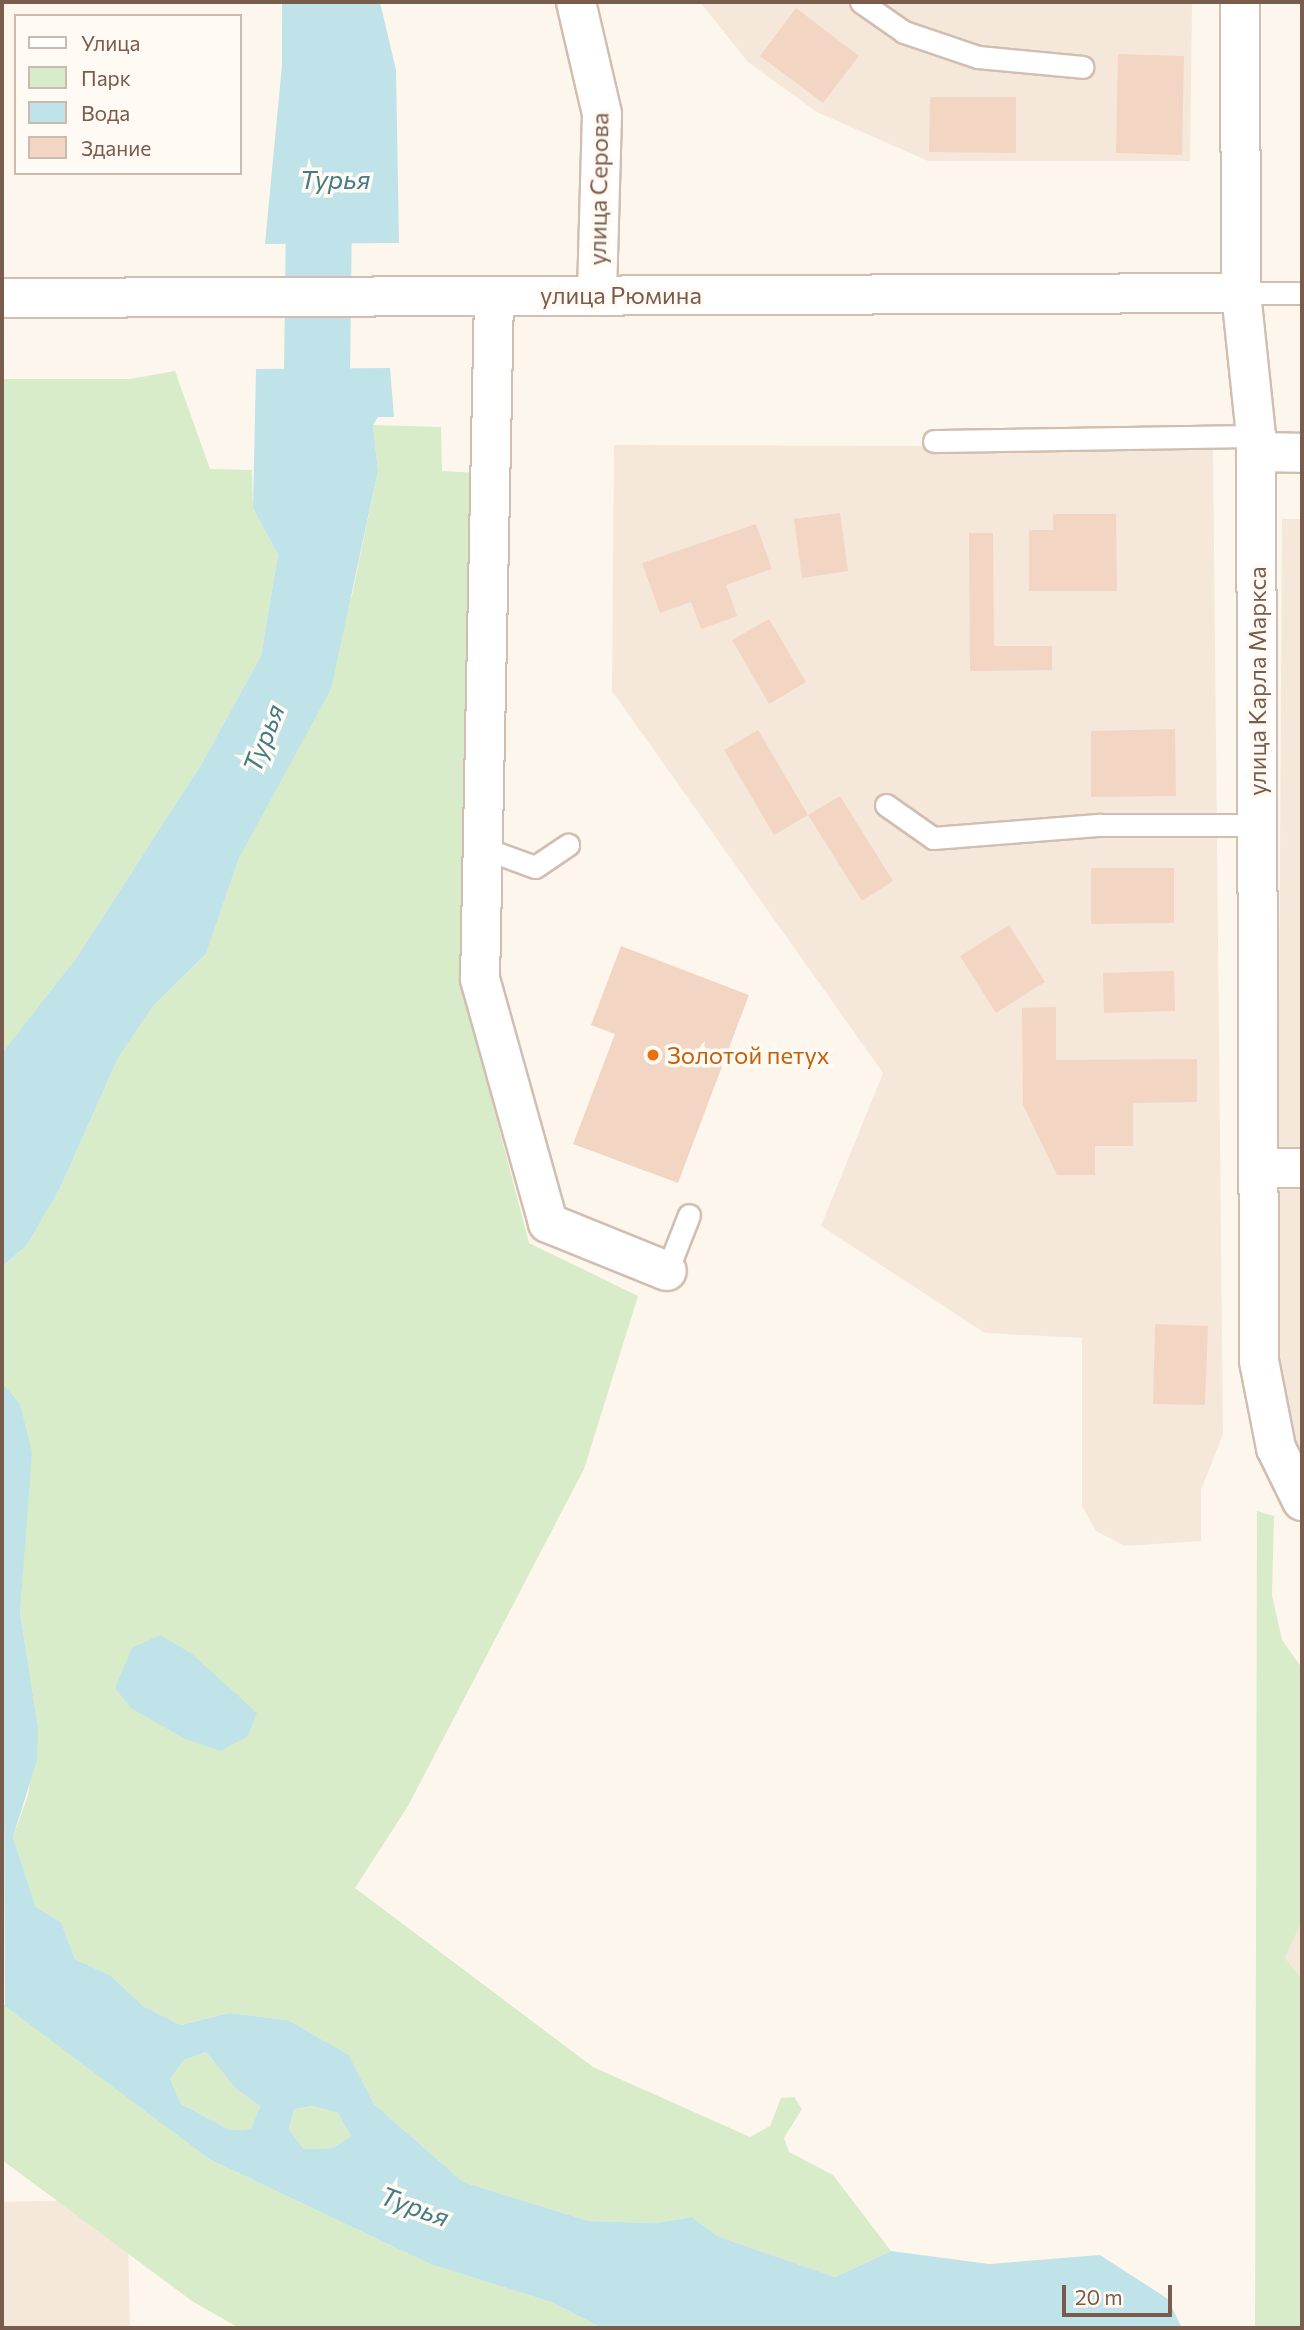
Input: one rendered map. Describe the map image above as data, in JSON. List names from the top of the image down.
{
  "streets": {
    "street": ["улица Серова", "улица Рюмина", "улица Карла Маркса"]
  },
  "crossings": [
    ["улица Серова", "улица Рюмина"],
    ["улица Рюмина", "улица Карла Маркса"]
  ],
  "water": ["Турья"],
  "places": ["Золотой петух"],
  "legend": [
    "Улица",
    "Парк",
    "Вода",
    "Здание"
  ],
  "scale_bar": "20 m"
}
